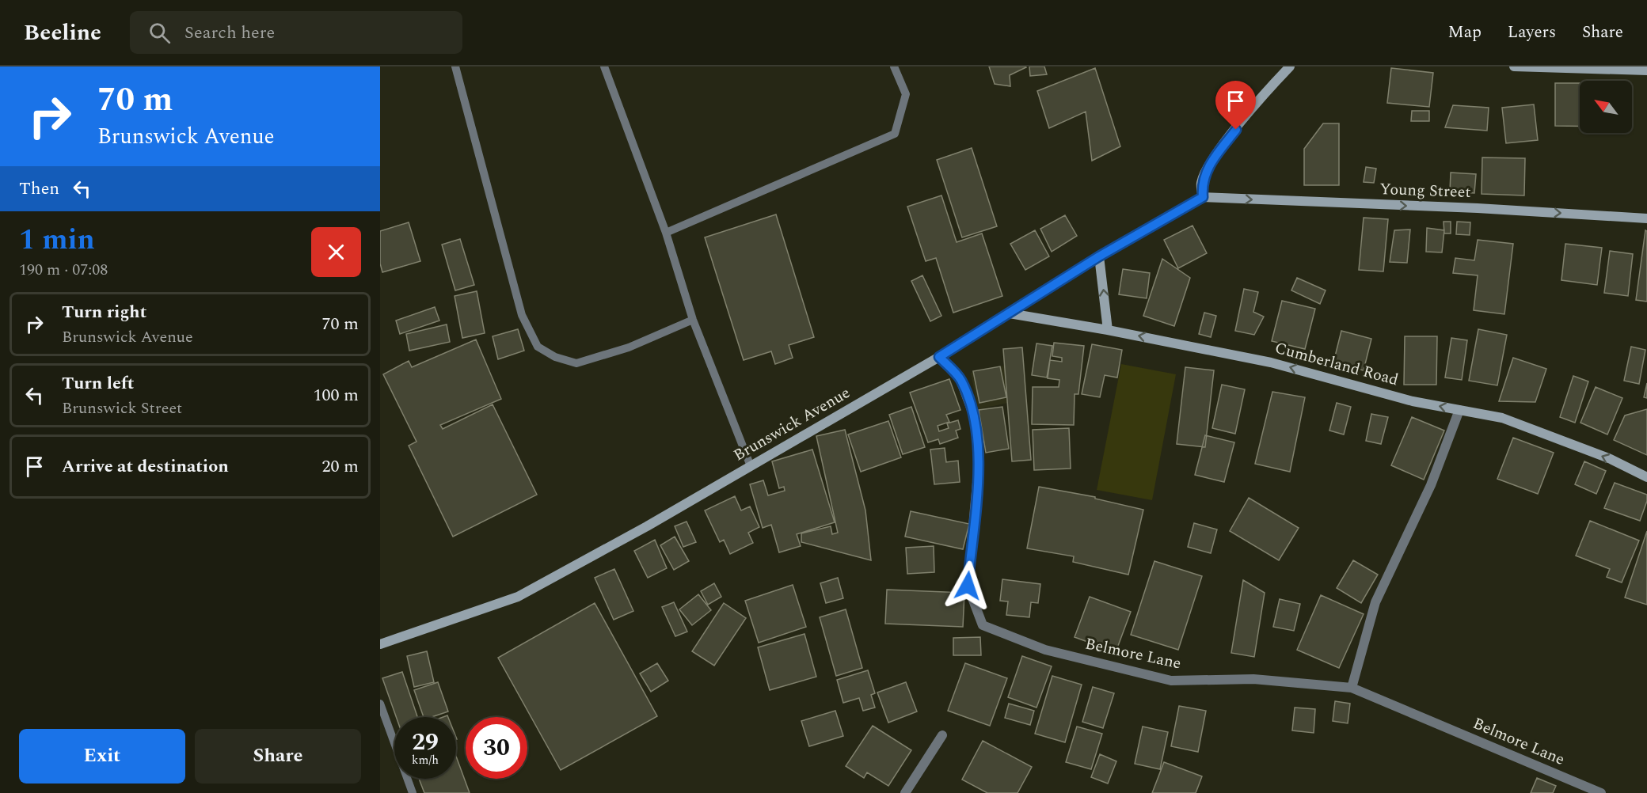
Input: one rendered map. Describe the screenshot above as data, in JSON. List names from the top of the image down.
{
  "streets": {
    "street": [
      "Young Street",
      "Cumberland Road",
      "Brunswick Avenue",
      "Belmore Lane"
    ]
  },
  "crossings": [
    ["Young Street", "Brunswick Avenue"],
    ["Cumberland Road", "Brunswick Avenue"],
    ["Brunswick Avenue", "Belmore Lane"]
  ],
  "one_way": ["Young Street", "Cumberland Road"],
  "north": "top left",
  "page": {
    "header": "Beeline",
    "search": "Search here",
    "nav": ["Map", "Layers", "Share"],
    "turn": ["70 m", "Brunswick Avenue"],
    "then": "Then",
    "heading": ["1 min", "190 m · 07:08"],
    "list": [
      {
        "name": "Turn right",
        "note": "Brunswick Avenue",
        "value": "70 m"
      },
      {
        "name": "Turn left",
        "note": "Brunswick Street",
        "value": "100 m"
      },
      {
        "name": "Arrive at destination",
        "value": "20 m"
      }
    ],
    "speed": "29 km/h",
    "limit": "30",
    "buttons": ["Exit", "Share"]
  }
}
